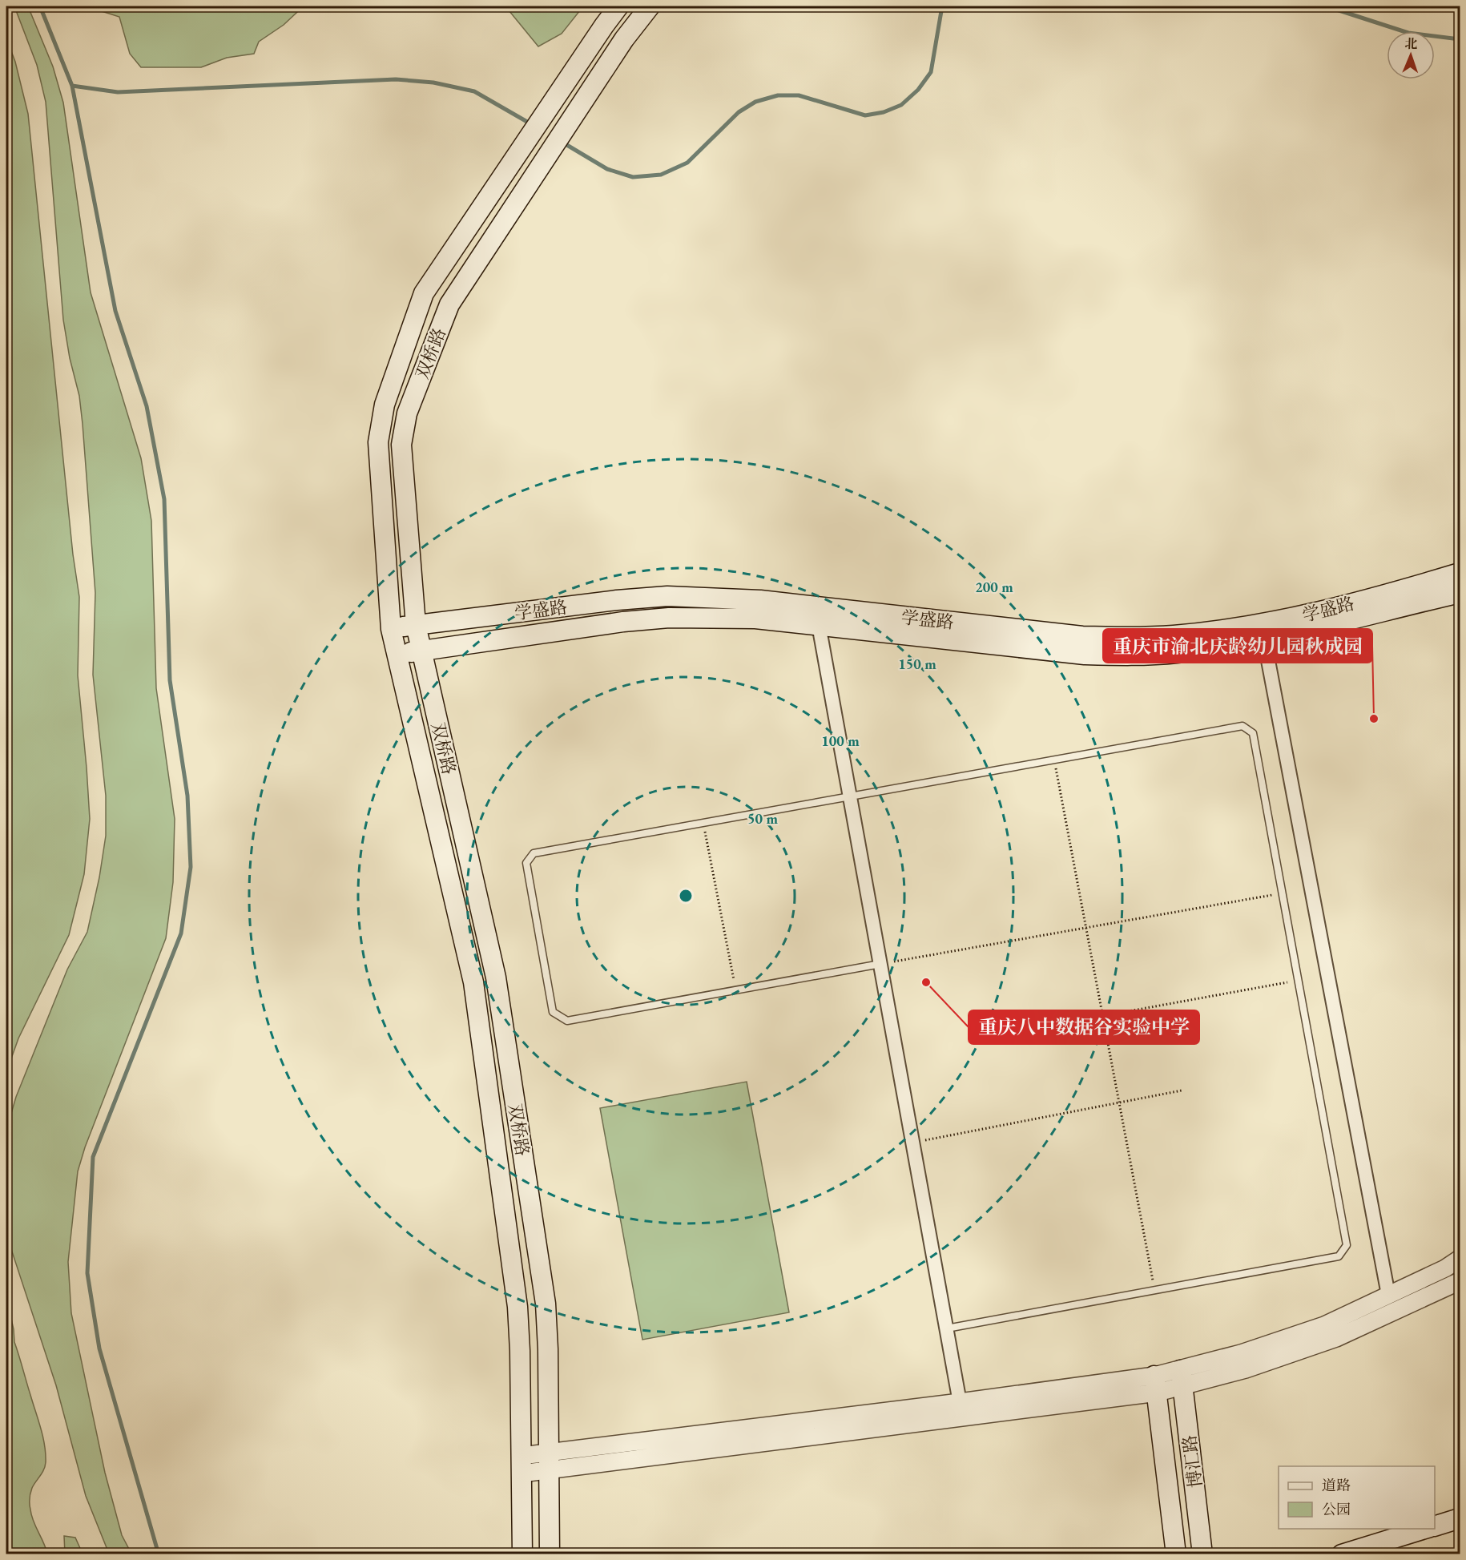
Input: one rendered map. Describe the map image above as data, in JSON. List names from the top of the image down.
{
  "streets": {
    "main road": ["双桥路", "学盛路", "博汇路"]
  },
  "crossings": [
    ["双桥路", "学盛路"]
  ],
  "places": ["重庆市渝北庆龄幼儿园秋成园", "重庆八中数据谷实验中学"],
  "legend": ["道路", "公园"],
  "north": "top",
  "rings": [
    "200 m",
    "150 m",
    "100 m",
    "50 m"
  ]
}
